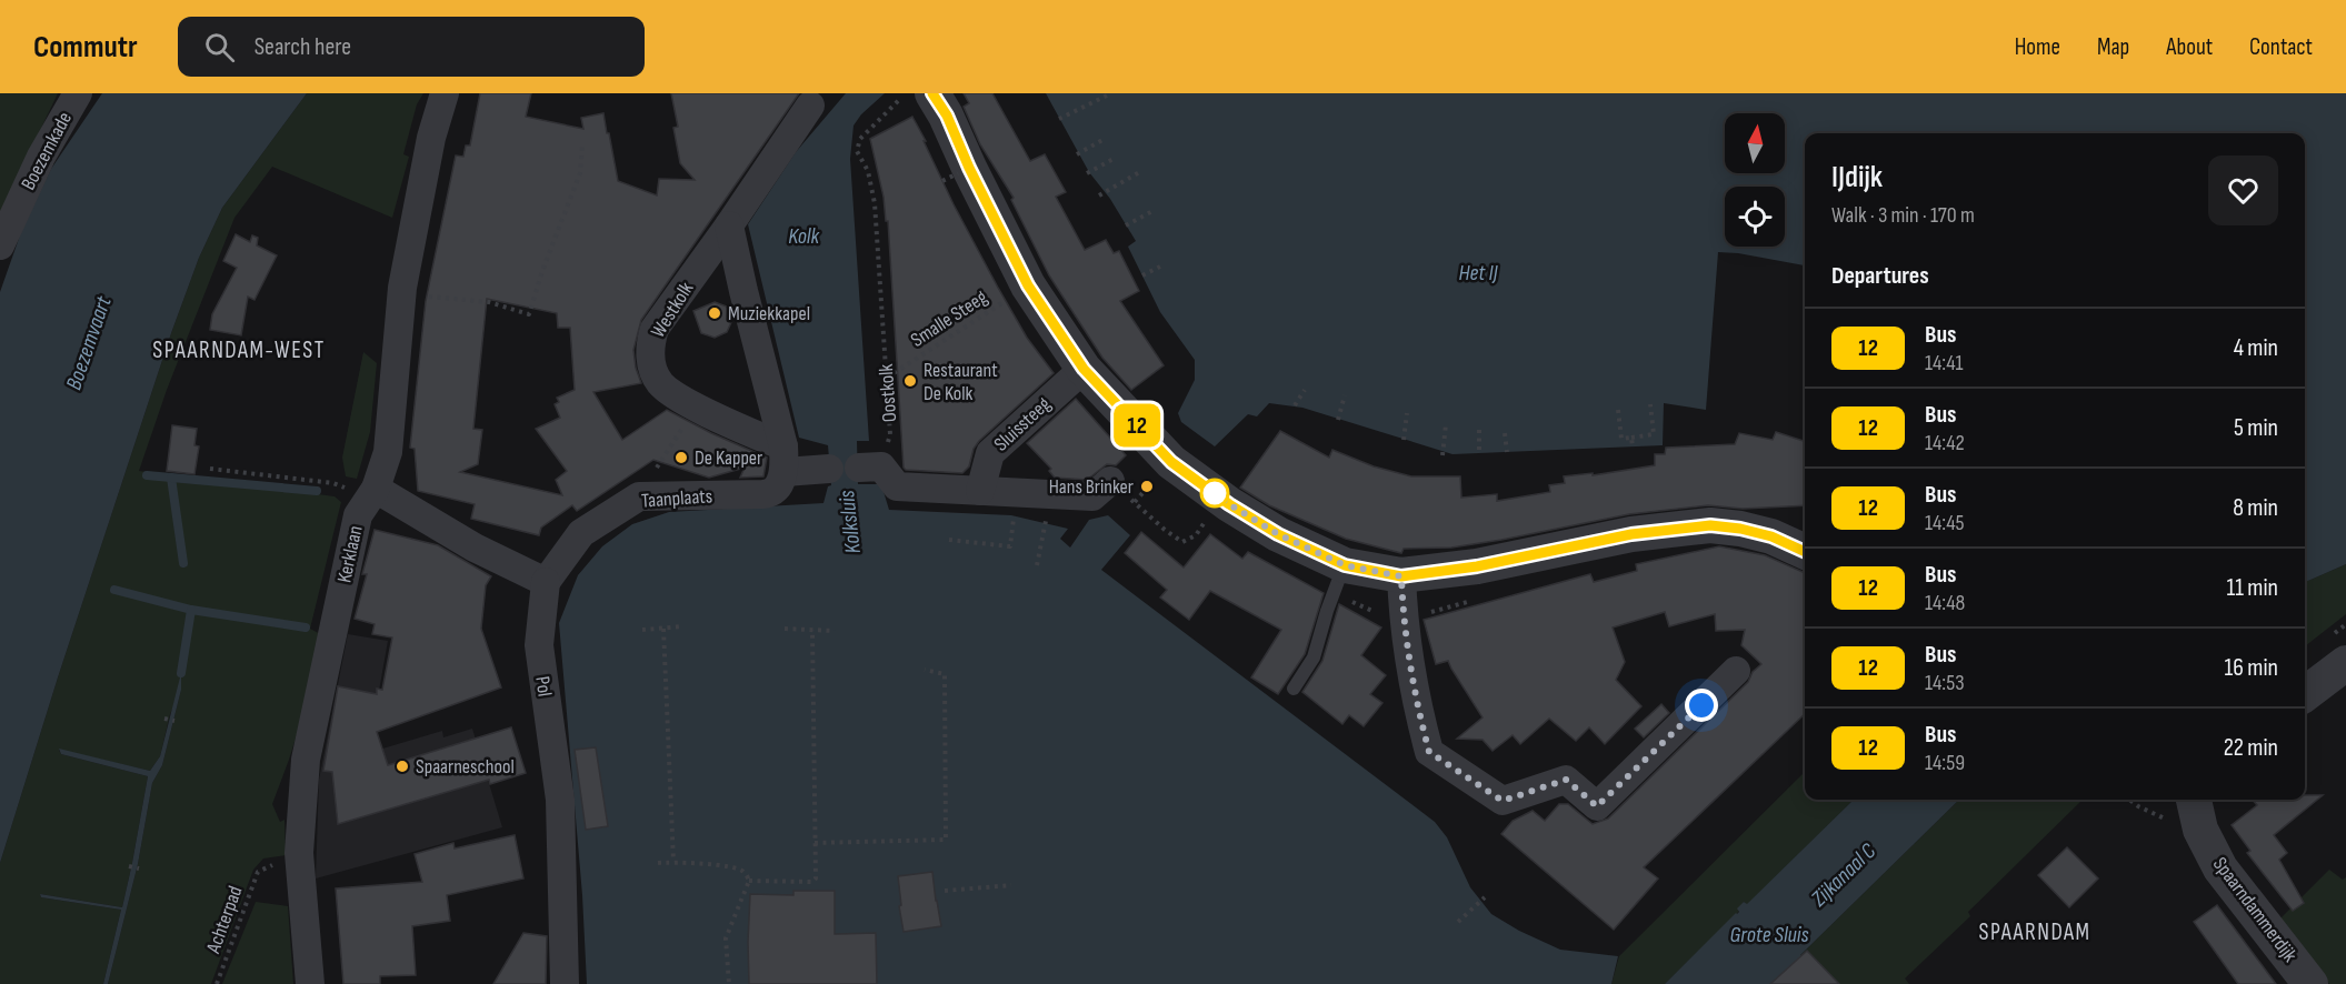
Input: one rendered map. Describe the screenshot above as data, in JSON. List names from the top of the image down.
{
  "streets": {
    "street": [
      "Boezemkade",
      "Westkolk",
      "Sluissteeg",
      "Taanplaats",
      "Kerklaan",
      "Pol",
      "Spaarndammerdijk"
    ],
    "path": ["Smalle Steeg", "Oostkolk", "Achterpad"]
  },
  "crossings": [
    ["Westkolk", "Taanplaats"],
    ["Smalle Steeg", "Oostkolk"],
    ["Taanplaats", "Pol"],
    ["Kerklaan", "Achterpad"]
  ],
  "districts": ["SPAARNDAM-WEST", "SPAARNDAM"],
  "water": [
    "Kolk",
    "Het IJ",
    "Boezemvaart",
    "Kolksluis",
    "Zijkanaal C",
    "Grote Sluis"
  ],
  "places": [
    "Muziekkapel",
    "Restaurant De Kolk",
    "De Kapper",
    "Hans Brinker",
    "Spaarneschool"
  ],
  "lines": ["bus line 12"],
  "north": "top",
  "page": {
    "header": "Commutr",
    "search": "Search here",
    "nav": [
      "Home",
      "Map",
      "About",
      "Contact"
    ],
    "on_map": "12",
    "heading": [
      ["IJdijk", "Walk · 3 min · 170 m"],
      "Departures"
    ],
    "list": [
      {
        "mark": "12",
        "name": "Bus",
        "note": "14:41",
        "value": "4 min"
      },
      {
        "mark": "12",
        "name": "Bus",
        "note": "14:42",
        "value": "5 min"
      },
      {
        "mark": "12",
        "name": "Bus",
        "note": "14:45",
        "value": "8 min"
      },
      {
        "mark": "12",
        "name": "Bus",
        "note": "14:48",
        "value": "11 min"
      },
      {
        "mark": "12",
        "name": "Bus",
        "note": "14:53",
        "value": "16 min"
      },
      {
        "mark": "12",
        "name": "Bus",
        "note": "14:59",
        "value": "22 min"
      }
    ]
  }
}
